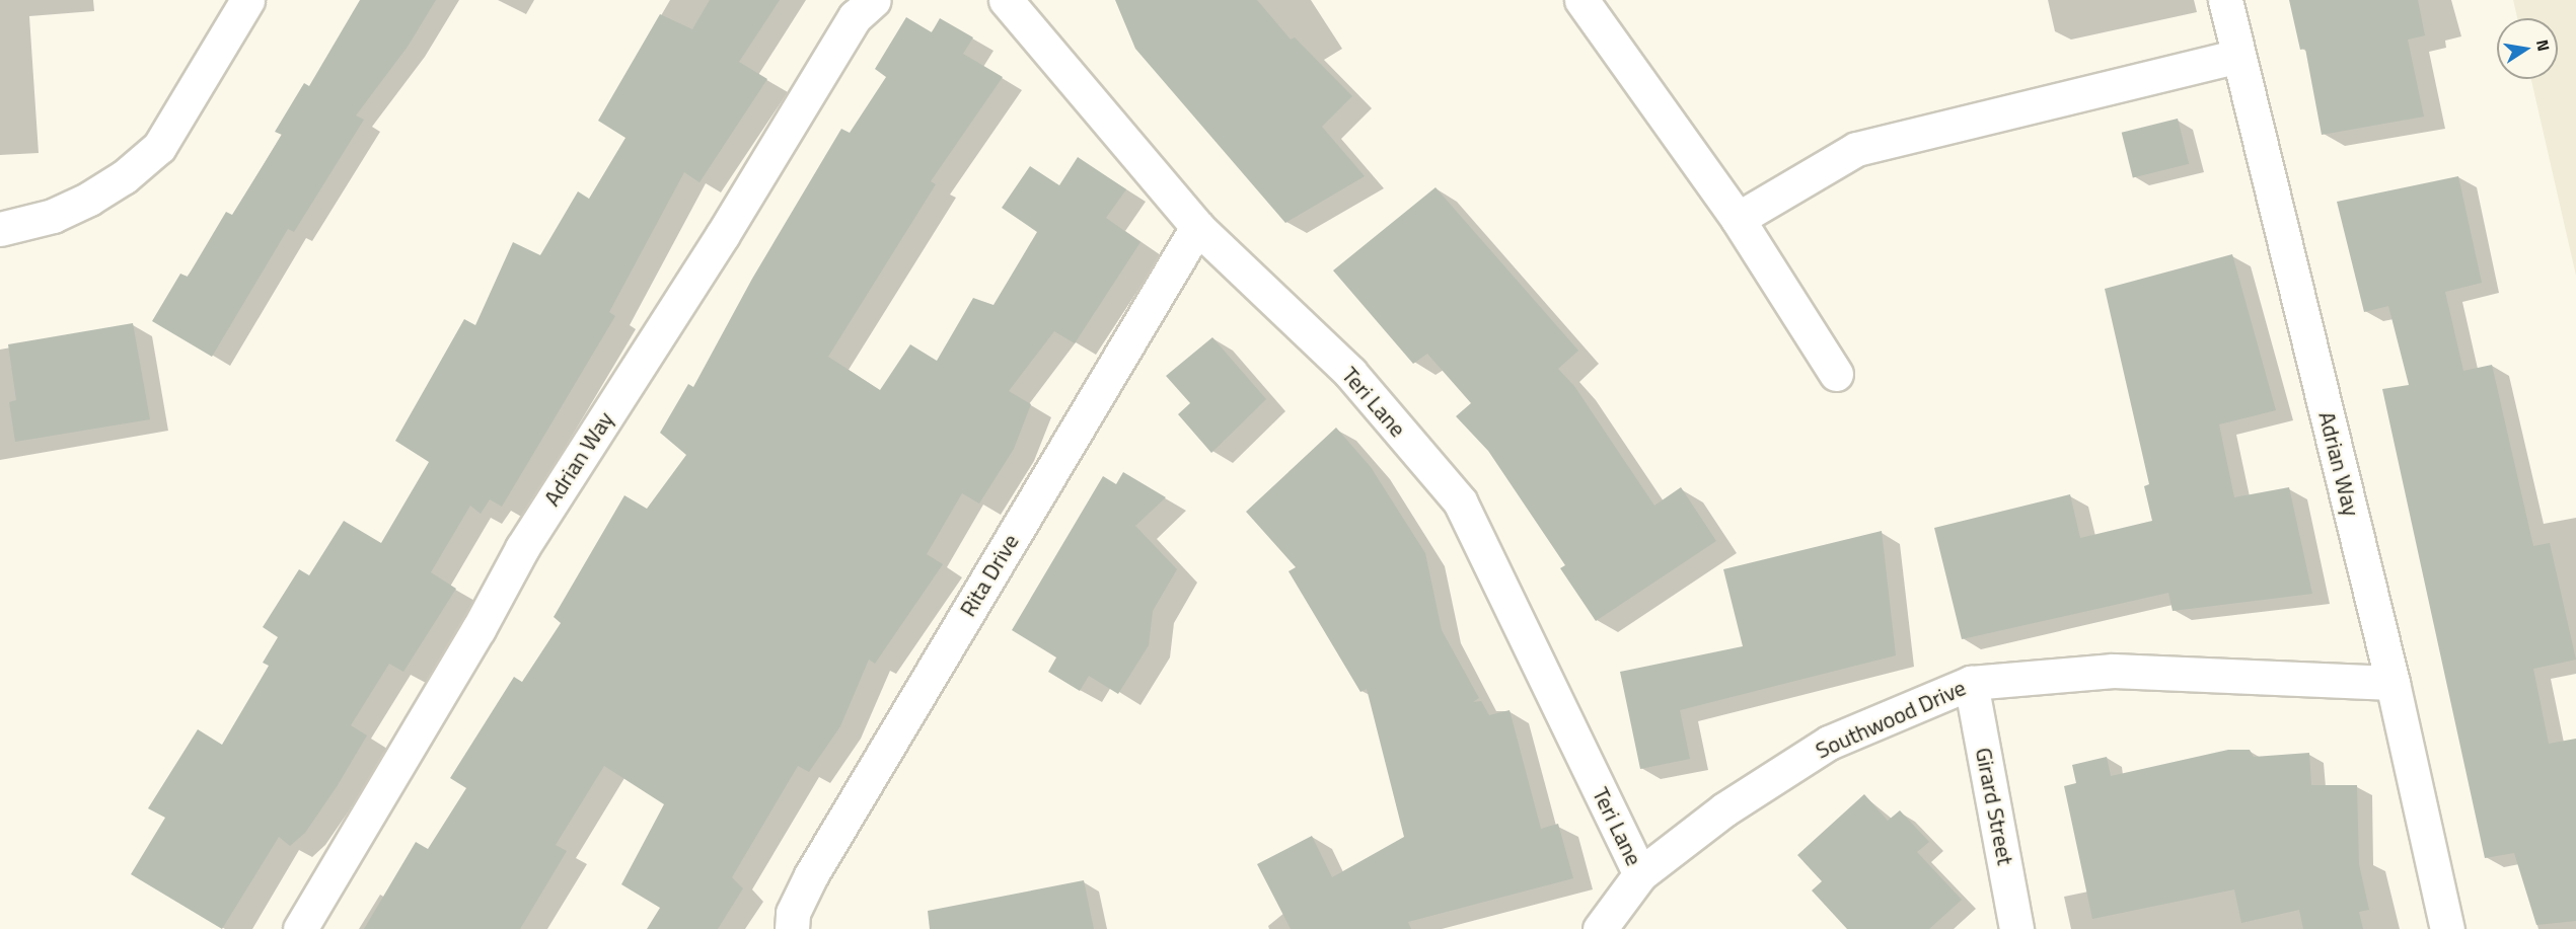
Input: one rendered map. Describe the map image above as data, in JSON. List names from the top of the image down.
{
  "streets": {
    "street": [
      "Teri Lane",
      "Adrian Way",
      "Rita Drive",
      "Southwood Drive",
      "Girard Street"
    ]
  },
  "crossings": [
    ["Teri Lane", "Rita Drive"],
    ["Teri Lane", "Southwood Drive"],
    ["Adrian Way", "Southwood Drive"],
    ["Southwood Drive", "Girard Street"]
  ],
  "north": "right"
}
